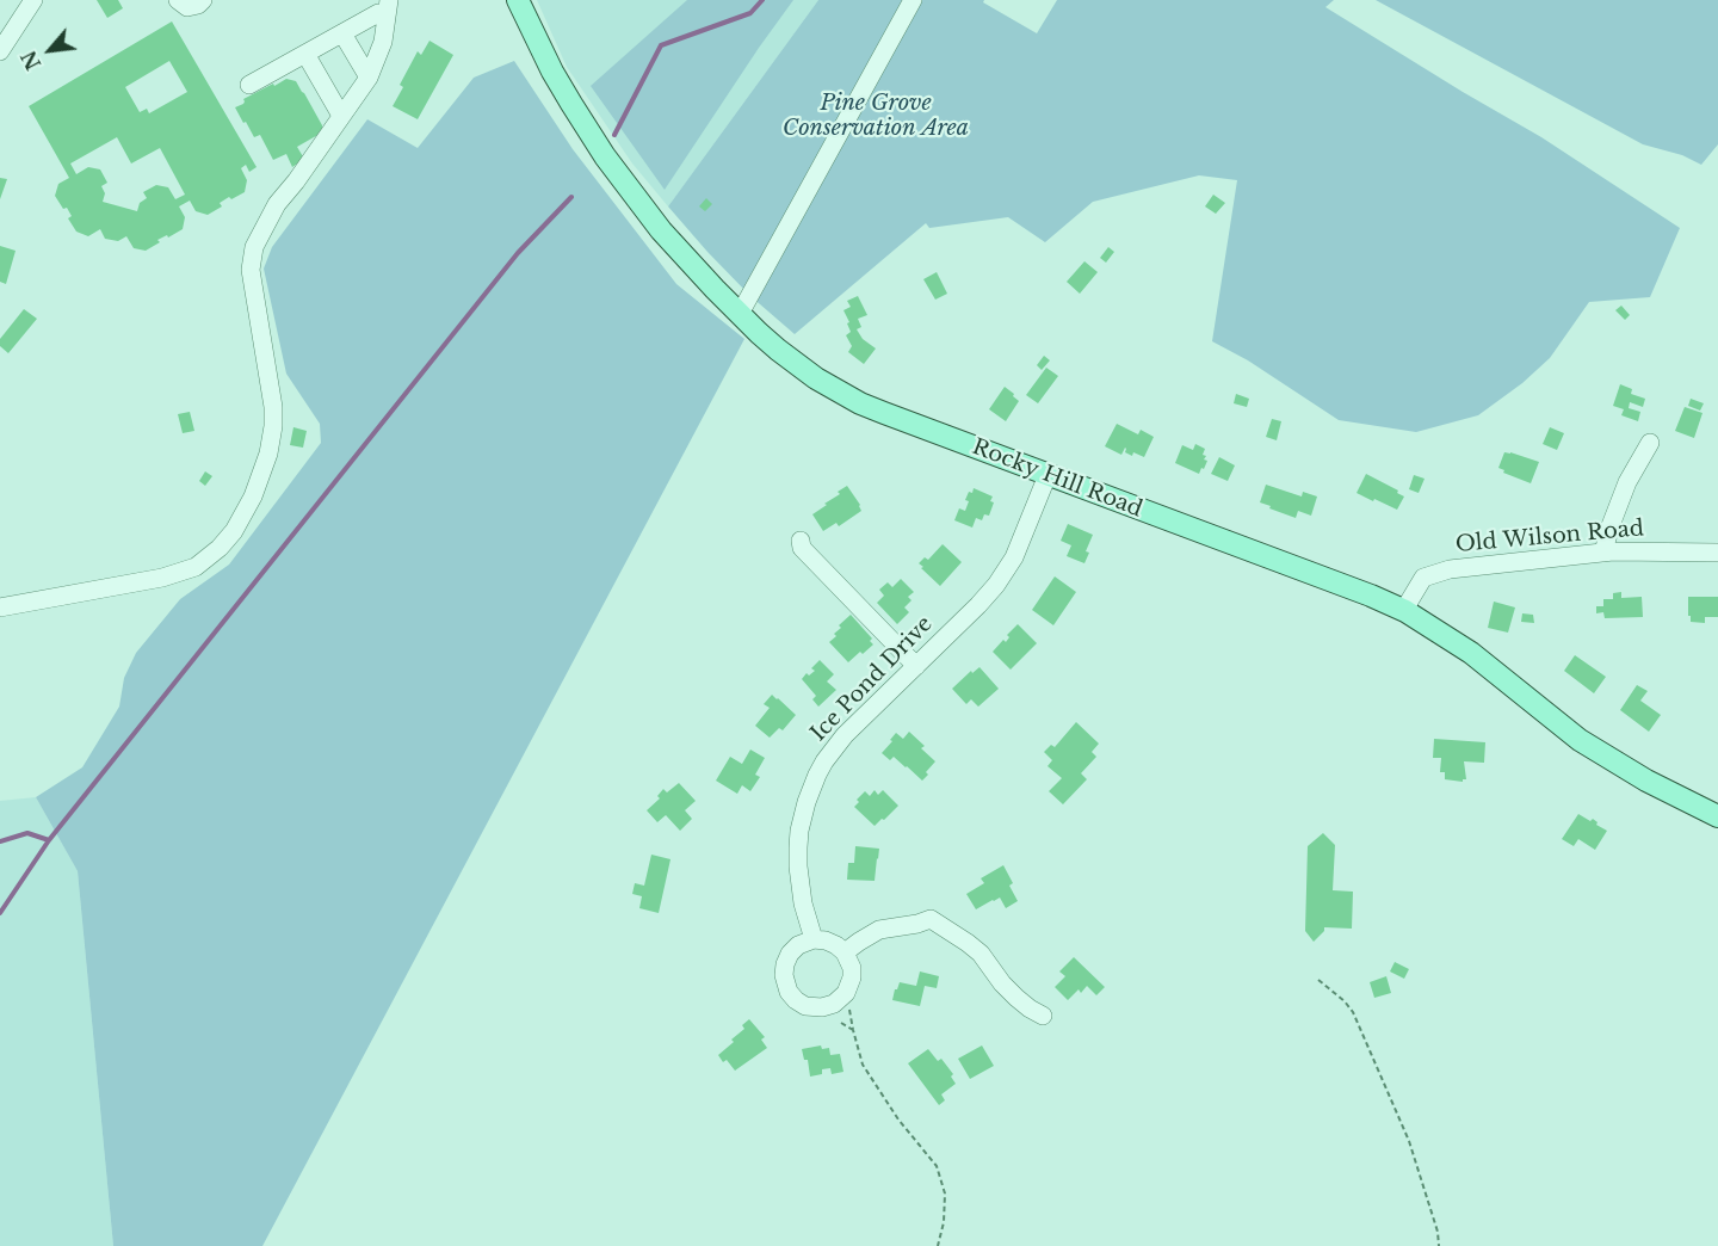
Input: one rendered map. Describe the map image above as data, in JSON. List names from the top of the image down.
{
  "streets": {
    "main road": ["Rocky Hill Road"],
    "street": ["Old Wilson Road", "Ice Pond Drive"]
  },
  "crossings": [
    ["Rocky Hill Road", "Old Wilson Road"],
    ["Rocky Hill Road", "Ice Pond Drive"]
  ],
  "parks": ["Pine Grove Conservation Area"],
  "north": "bottom left"
}
